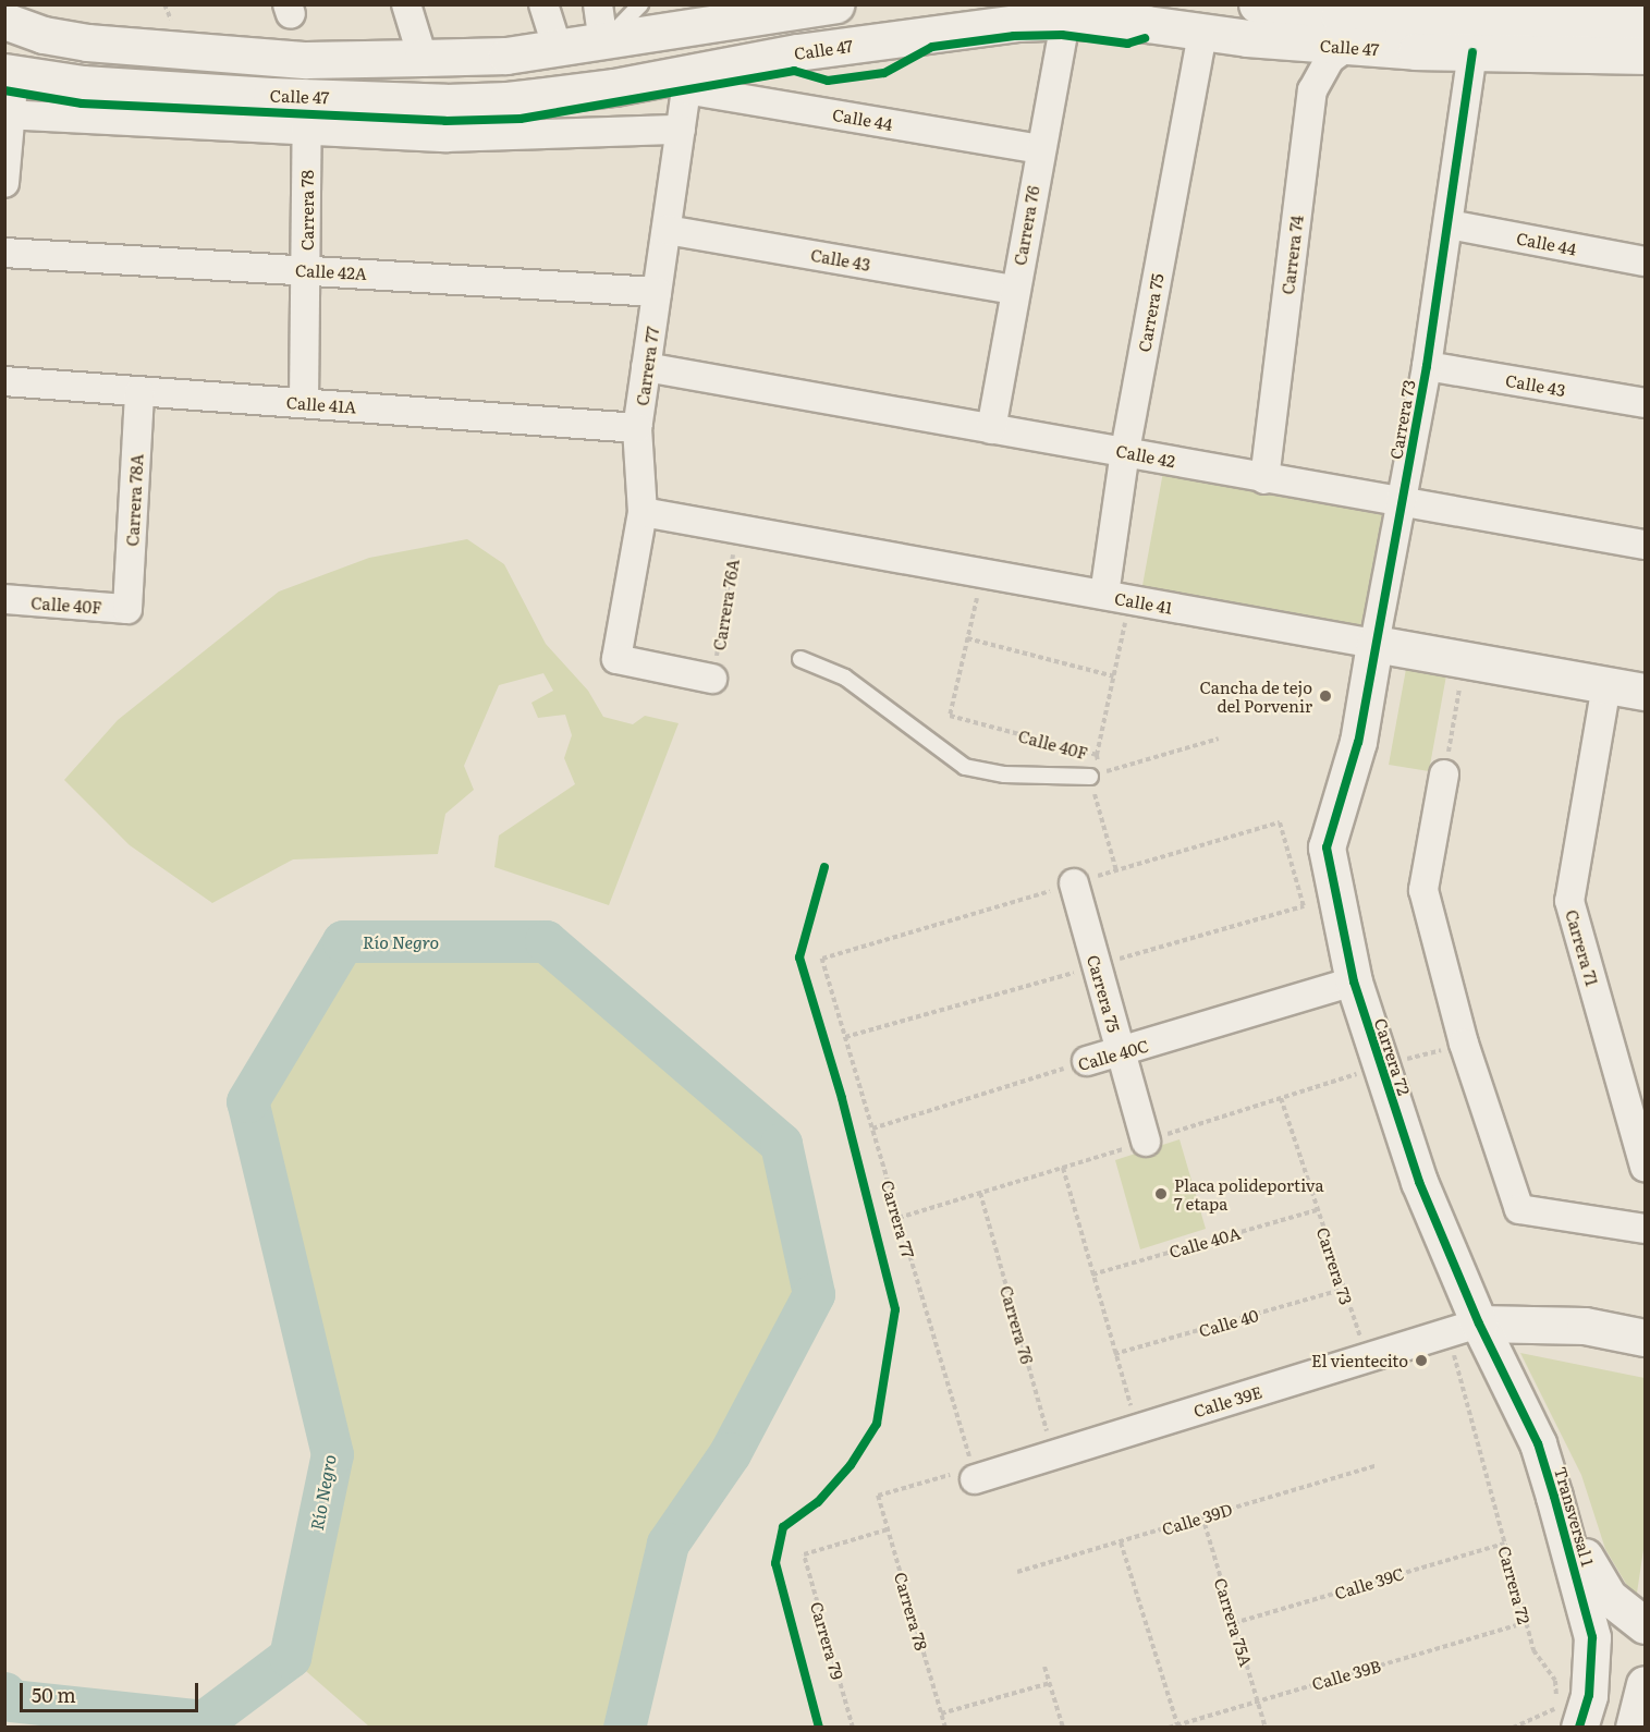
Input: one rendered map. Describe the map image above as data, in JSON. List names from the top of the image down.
{
  "streets": {
    "main road": [
      "Calle 47",
      "Carrera 73",
      "Calle 41",
      "Carrera 72",
      "Transversal 1"
    ],
    "street": [
      "Calle 44",
      "Carrera 78",
      "Carrera 76",
      "Carrera 74",
      "Calle 43",
      "Calle 42A",
      "Carrera 75",
      "Carrera 77",
      "Calle 41A",
      "Calle 42",
      "Carrera 78A",
      "Calle 40F",
      "Carrera 71",
      "Calle 40C",
      "Calle 39E"
    ],
    "path": [
      "Carrera 76A",
      "Calle 40A",
      "Calle 40",
      "Calle 39D",
      "Calle 39C",
      "Carrera 75A",
      "Carrera 79",
      "Calle 39B"
    ]
  },
  "crossings": [
    ["Calle 47", "Calle 44"],
    ["Calle 47", "Carrera 78"],
    ["Calle 47", "Carrera 76"],
    ["Calle 47", "Carrera 74"],
    ["Calle 47", "Carrera 75"],
    ["Calle 47", "Carrera 77"],
    ["Calle 47", "Carrera 73"],
    ["Calle 44", "Carrera 76"],
    ["Calle 44", "Carrera 77"],
    ["Calle 44", "Carrera 73"],
    ["Carrera 78", "Calle 42A"],
    ["Carrera 78", "Carrera 77"],
    ["Carrera 78", "Calle 41A"],
    ["Carrera 78", "Calle 39E"],
    ["Carrera 78", "Carrera 79"],
    ["Carrera 76", "Calle 43"],
    ["Carrera 76", "Calle 42"],
    ["Carrera 76", "Calle 39E"],
    ["Carrera 74", "Calle 42"],
    ["Calle 43", "Carrera 77"],
    ["Calle 43", "Carrera 73"],
    ["Calle 42A", "Carrera 77"],
    ["Carrera 75", "Calle 42"],
    ["Carrera 75", "Calle 41"],
    ["Carrera 75", "Calle 40C"],
    ["Carrera 77", "Calle 41A"],
    ["Carrera 77", "Calle 42"],
    ["Carrera 77", "Calle 41"],
    ["Carrera 77", "Carrera 76A"],
    ["Carrera 77", "Calle 40C"],
    ["Carrera 77", "Calle 39E"],
    ["Calle 41A", "Carrera 78A"],
    ["Carrera 73", "Calle 42"],
    ["Carrera 73", "Calle 41"],
    ["Carrera 73", "Carrera 72"],
    ["Carrera 73", "Calle 40A"],
    ["Carrera 73", "Calle 40"],
    ["Carrera 73", "Calle 39E"],
    ["Carrera 78A", "Calle 40F"],
    ["Calle 41", "Carrera 76A"],
    ["Calle 41", "Carrera 71"],
    ["Calle 40C", "Carrera 72"],
    ["Carrera 72", "Calle 39E"],
    ["Carrera 72", "Transversal 1"],
    ["Carrera 72", "Calle 39C"],
    ["Carrera 72", "Calle 39B"],
    ["Calle 39E", "Transversal 1"],
    ["Calle 39D", "Carrera 75A"],
    ["Calle 39C", "Carrera 75A"],
    ["Carrera 75A", "Calle 39B"]
  ],
  "water": ["Río Negro"],
  "places": ["Cancha de tejo del Porvenir", "Placa polideportiva 7 etapa", "El vientecito"],
  "scale_bar": "50 m"
}
